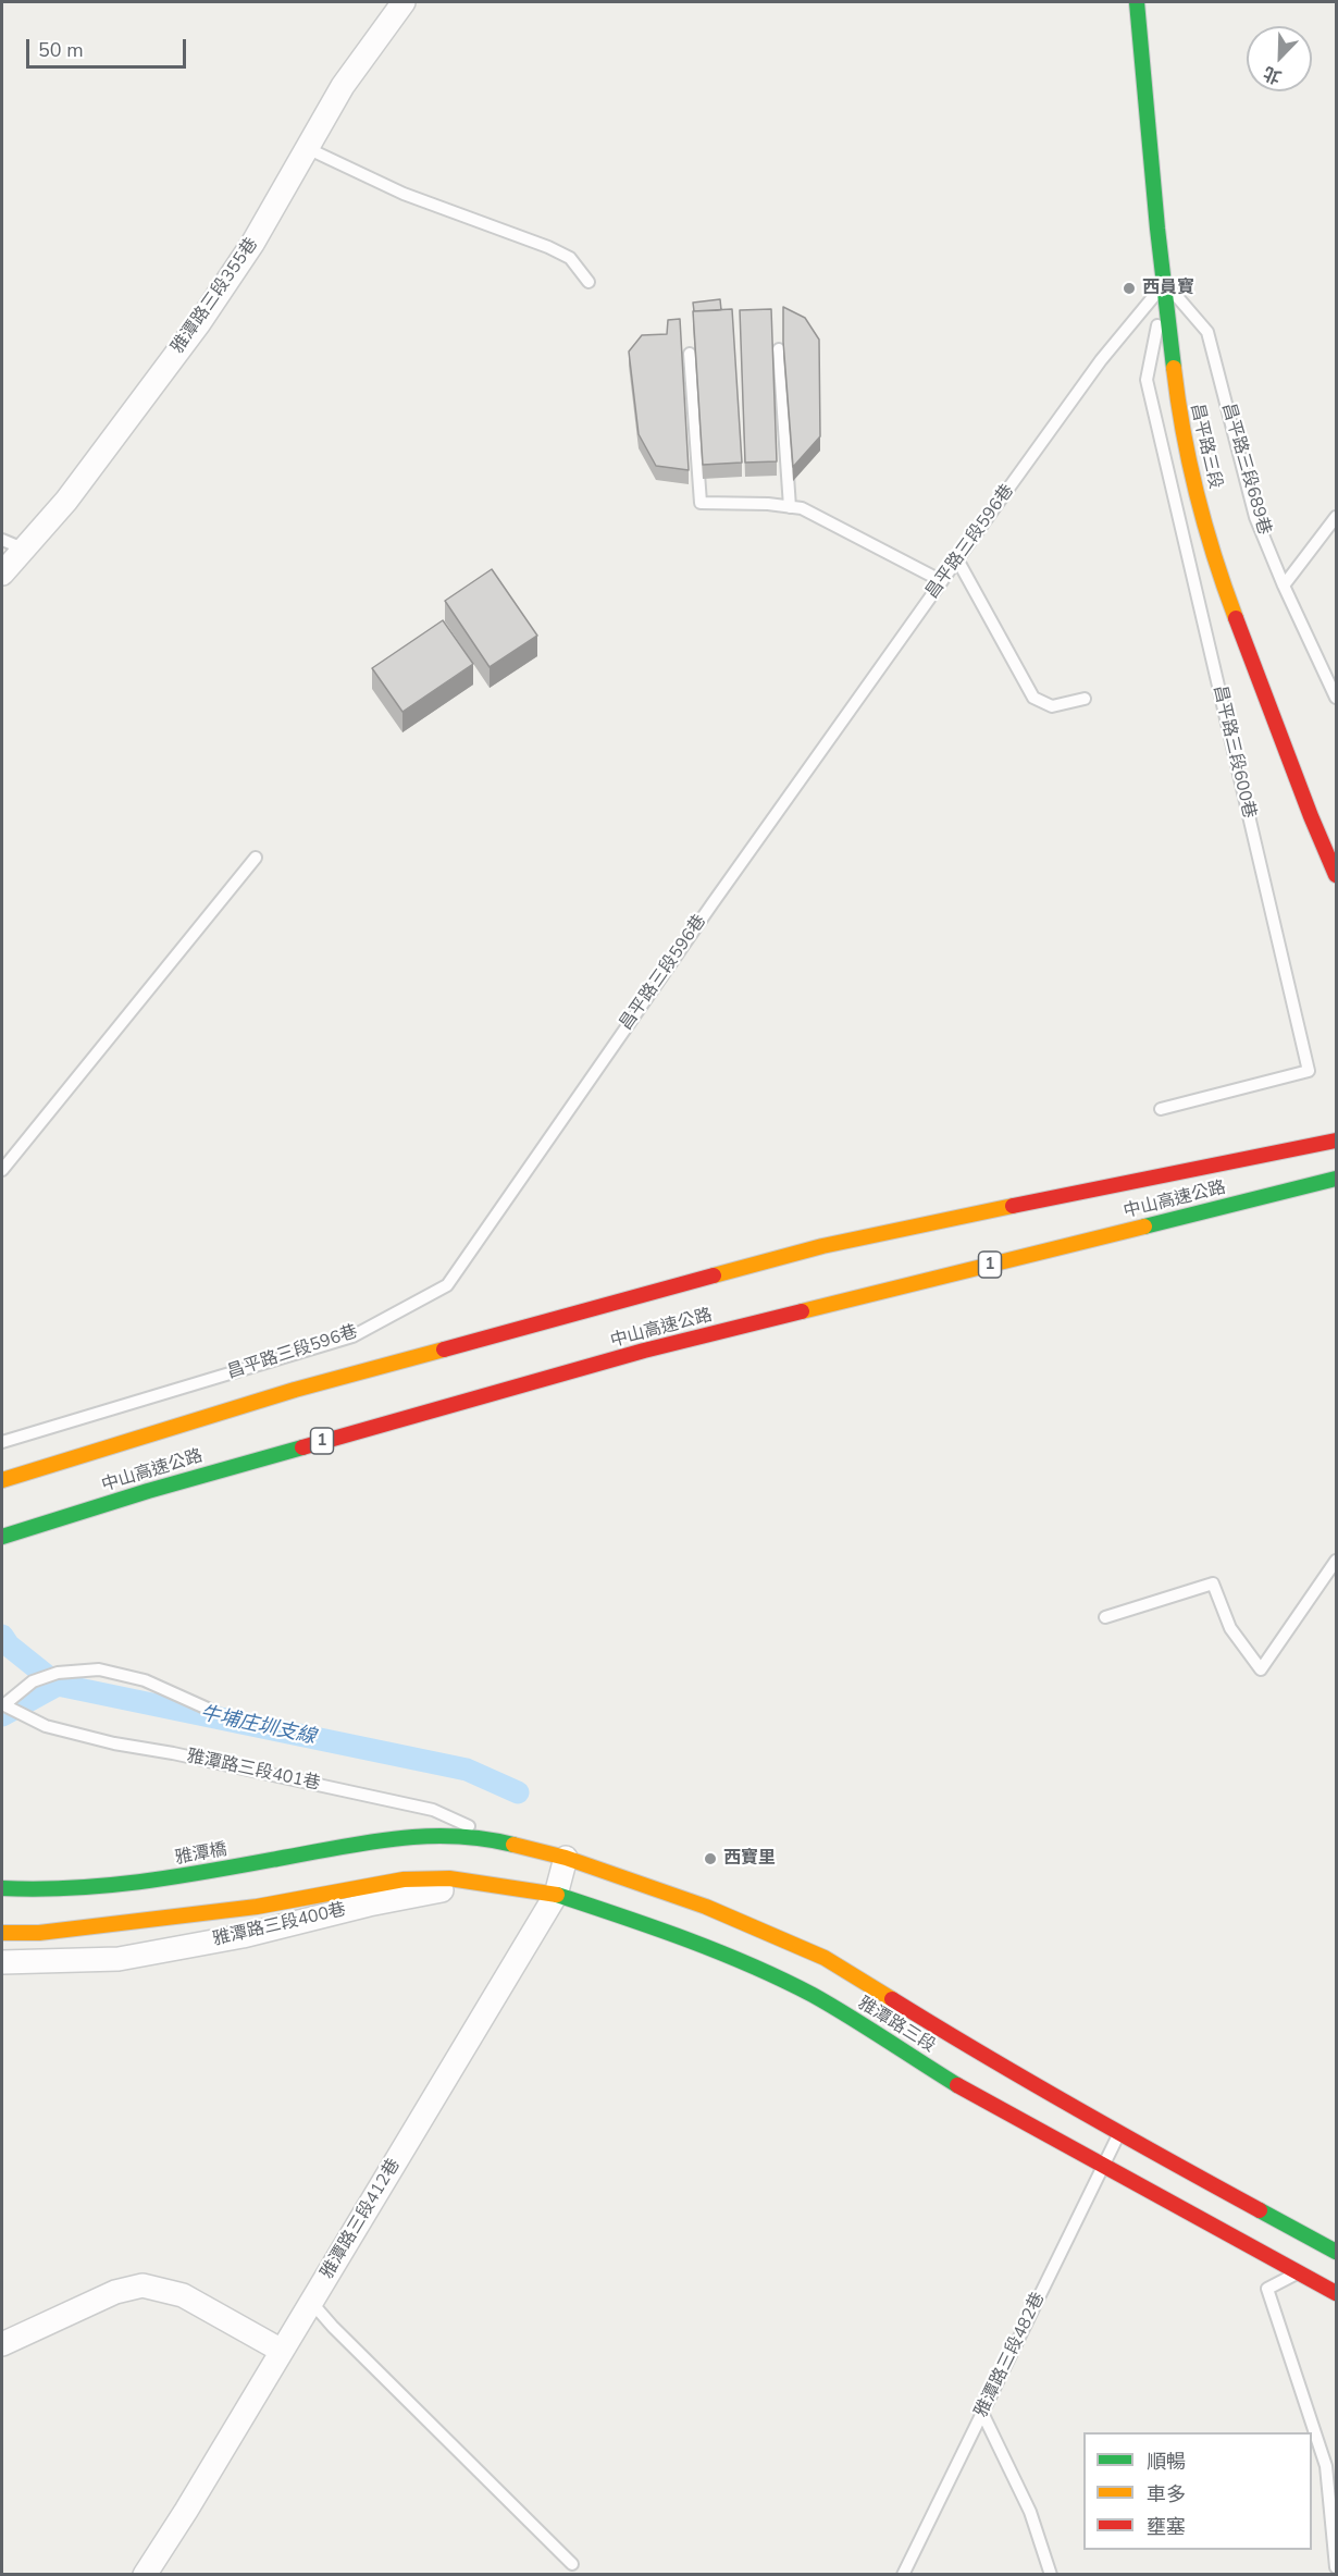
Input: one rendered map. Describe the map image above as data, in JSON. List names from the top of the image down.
{
  "streets": {
    "main road": [
      "昌平路三段",
      "中山高速公路",
      "1",
      "雅潭橋",
      "雅潭路三段"
    ],
    "street": ["雅潭路三段355巷", "雅潭路三段400巷", "雅潭路三段412巷"],
    "lane": [
      "昌平路三段689巷",
      "昌平路三段596巷",
      "昌平路三段600巷",
      "雅潭路三段401巷",
      "雅潭路三段482巷"
    ]
  },
  "crossings": [
    ["昌平路三段", "昌平路三段689巷"],
    ["昌平路三段", "昌平路三段596巷"],
    ["昌平路三段", "昌平路三段600巷"],
    ["昌平路三段689巷", "昌平路三段596巷"],
    ["昌平路三段689巷", "昌平路三段600巷"],
    ["昌平路三段596巷", "昌平路三段600巷"],
    ["雅潭路三段401巷", "雅潭路三段"],
    ["雅潭橋", "雅潭路三段"],
    ["雅潭路三段400巷", "雅潭路三段"],
    ["雅潭路三段400巷", "雅潭路三段412巷"],
    ["雅潭路三段", "雅潭路三段412巷"],
    ["雅潭路三段", "雅潭路三段482巷"]
  ],
  "water": ["牛埔庄圳支線"],
  "places": ["西員寶", "西寶里"],
  "legend": ["順暢", "車多", "壅塞"],
  "scale_bar": "50 m",
  "north": "bottom left"
}
